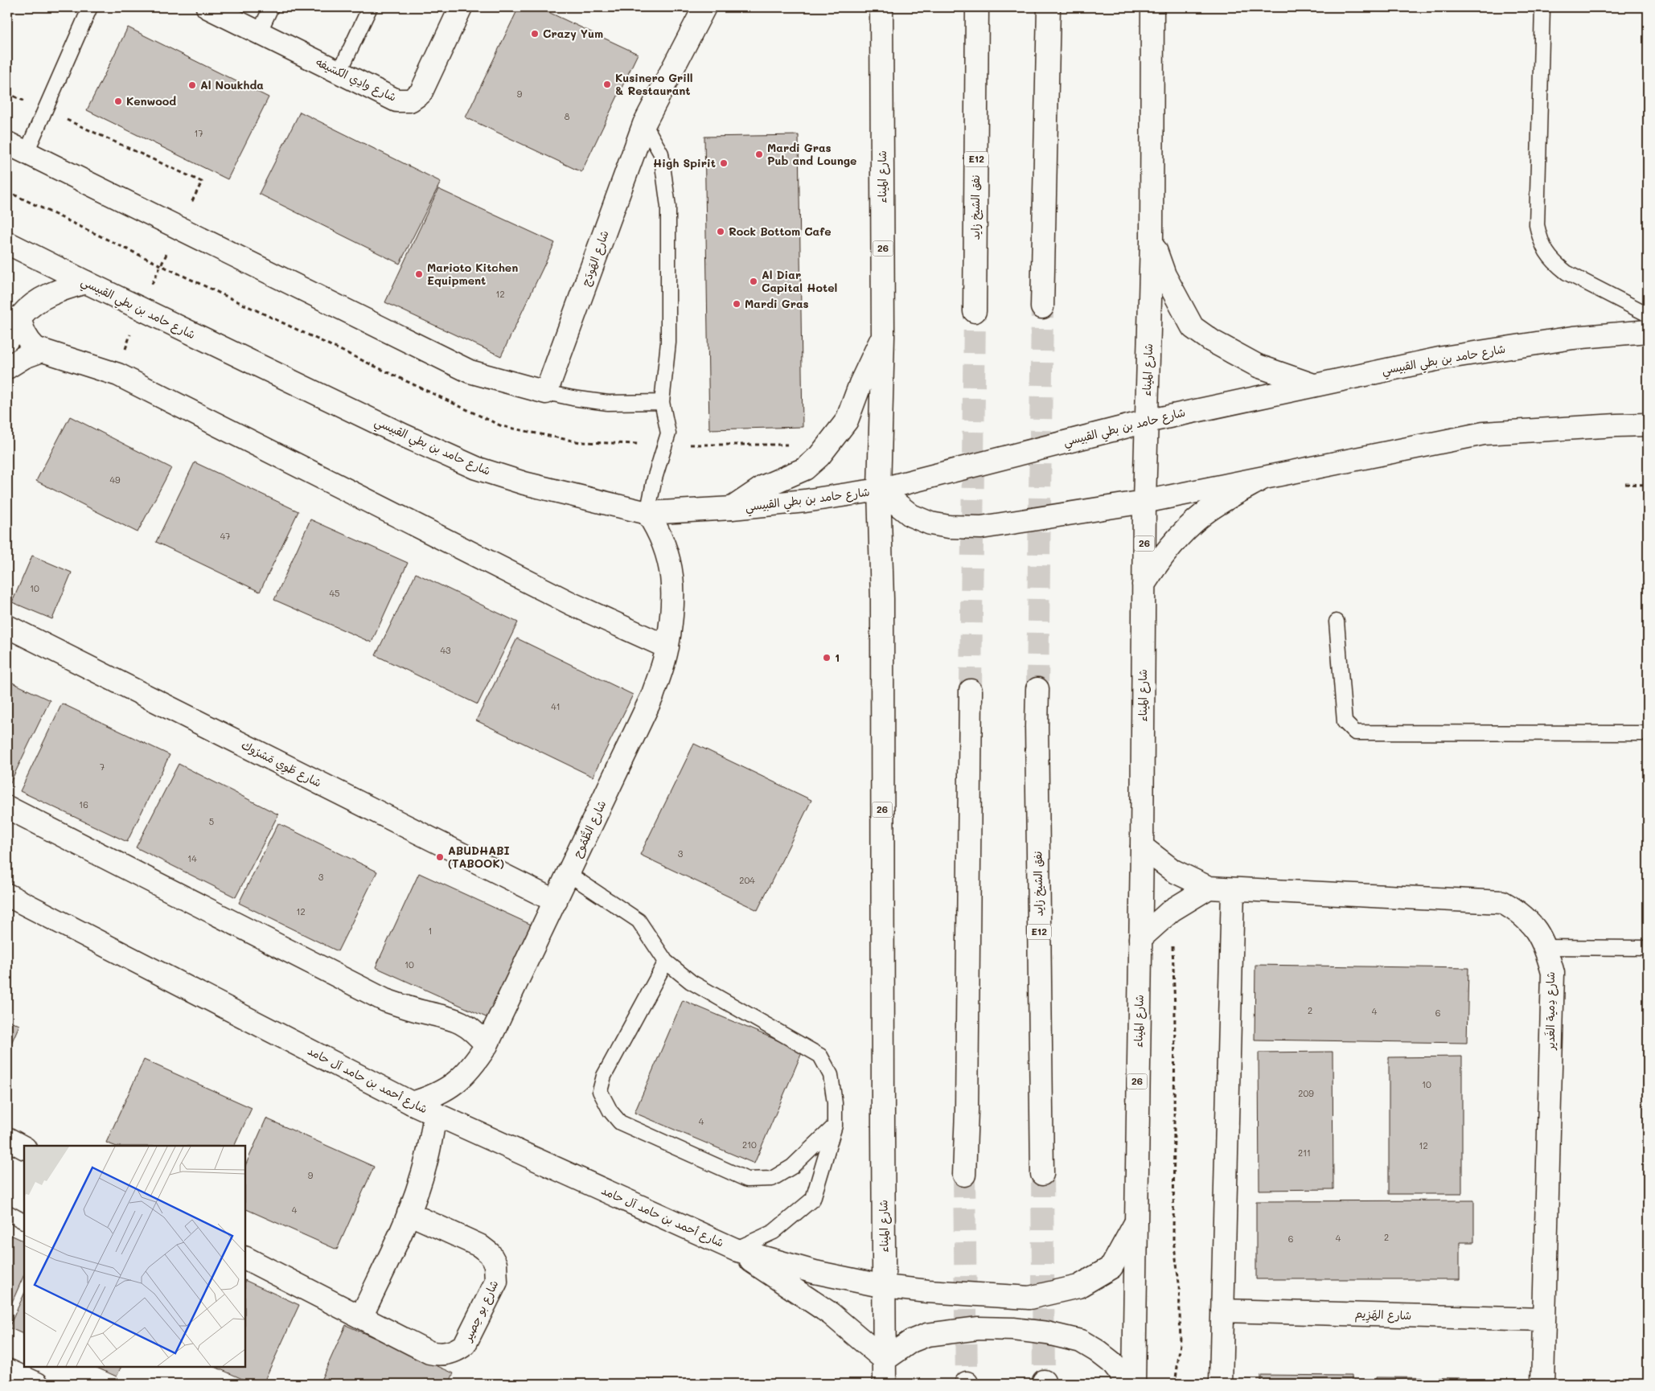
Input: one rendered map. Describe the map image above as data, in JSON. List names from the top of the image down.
{
  "streets": {
    "main road": [
      "شارع وادِي الكسَيفه",
      "E12",
      "شارع الميناء",
      "نفق الشيخ زايد",
      "26",
      "شارع الهَودَج",
      "شارع حامد بن بطي القبيسي",
      "شارع طَوِي مَشرُوك",
      "شارع الطُّمُوح",
      "شارع دِمية الغَدير",
      "شارع أحمد بن حامد آل حامد",
      "شارع بو حِصير",
      "شارع الهَزِيم"
    ]
  },
  "crossings": [
    ["شارع الميناء", "شارع حامد بن بطي القبيسي"],
    ["شارع الميناء", "شارع دِمية الغَدير"],
    ["شارع الميناء", "شارع أحمد بن حامد آل حامد"],
    ["شارع حامد بن بطي القبيسي", "شارع الطُّمُوح"],
    ["شارع طَوِي مَشرُوك", "شارع الطُّمُوح"],
    ["شارع الطُّمُوح", "شارع أحمد بن حامد آل حامد"],
    ["شارع دِمية الغَدير", "شارع الهَزِيم"]
  ],
  "places": [
    "Crazy Yum",
    "Kusinero Grill & Restaurant",
    "Al Noukhda",
    "Kenwood",
    "Mardi Gras Pub and Lounge",
    "High Spirit",
    "Rock Bottom Cafe",
    "Marioto Kitchen Equipment",
    "Al Diar Capital Hotel",
    "Mardi Gras",
    "1",
    "ABUDHABI (TABOOK)"
  ],
  "house_numbers": [
    "9",
    "8",
    "17",
    "12",
    "49",
    "47",
    "10",
    "45",
    "43",
    "41",
    "7",
    "16",
    "5",
    "3",
    "14",
    "3",
    "204",
    "12",
    "1",
    "10",
    "2",
    "4",
    "6",
    "10",
    "209",
    "4",
    "210",
    "12",
    "211",
    "9",
    "4",
    "2",
    "4",
    "6"
  ]
}
